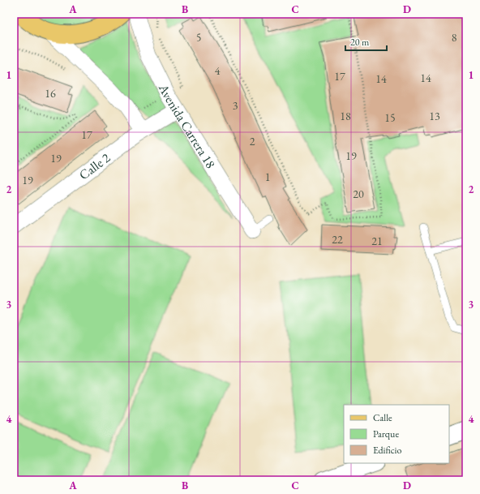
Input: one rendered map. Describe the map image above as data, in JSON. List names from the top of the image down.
{
  "streets": {
    "street": ["Avenida Carrera 18", "Calle 2"]
  },
  "crossings": [
    ["Avenida Carrera 18", "Calle 2"]
  ],
  "house_numbers": [
    "5",
    "8",
    "4",
    "17",
    "14",
    "14",
    "16",
    "3",
    "18",
    "13",
    "15",
    "17",
    "2",
    "19",
    "19",
    "1",
    "19",
    "20",
    "22",
    "21"
  ],
  "legend": ["Calle", "Parque", "Edificio"],
  "scale_bar": "20 m",
  "grid": {
    "columns": [
      "A",
      "B",
      "C",
      "D"
    ],
    "rows": [
      "1",
      "2",
      "3",
      "4"
    ]
  }
}
